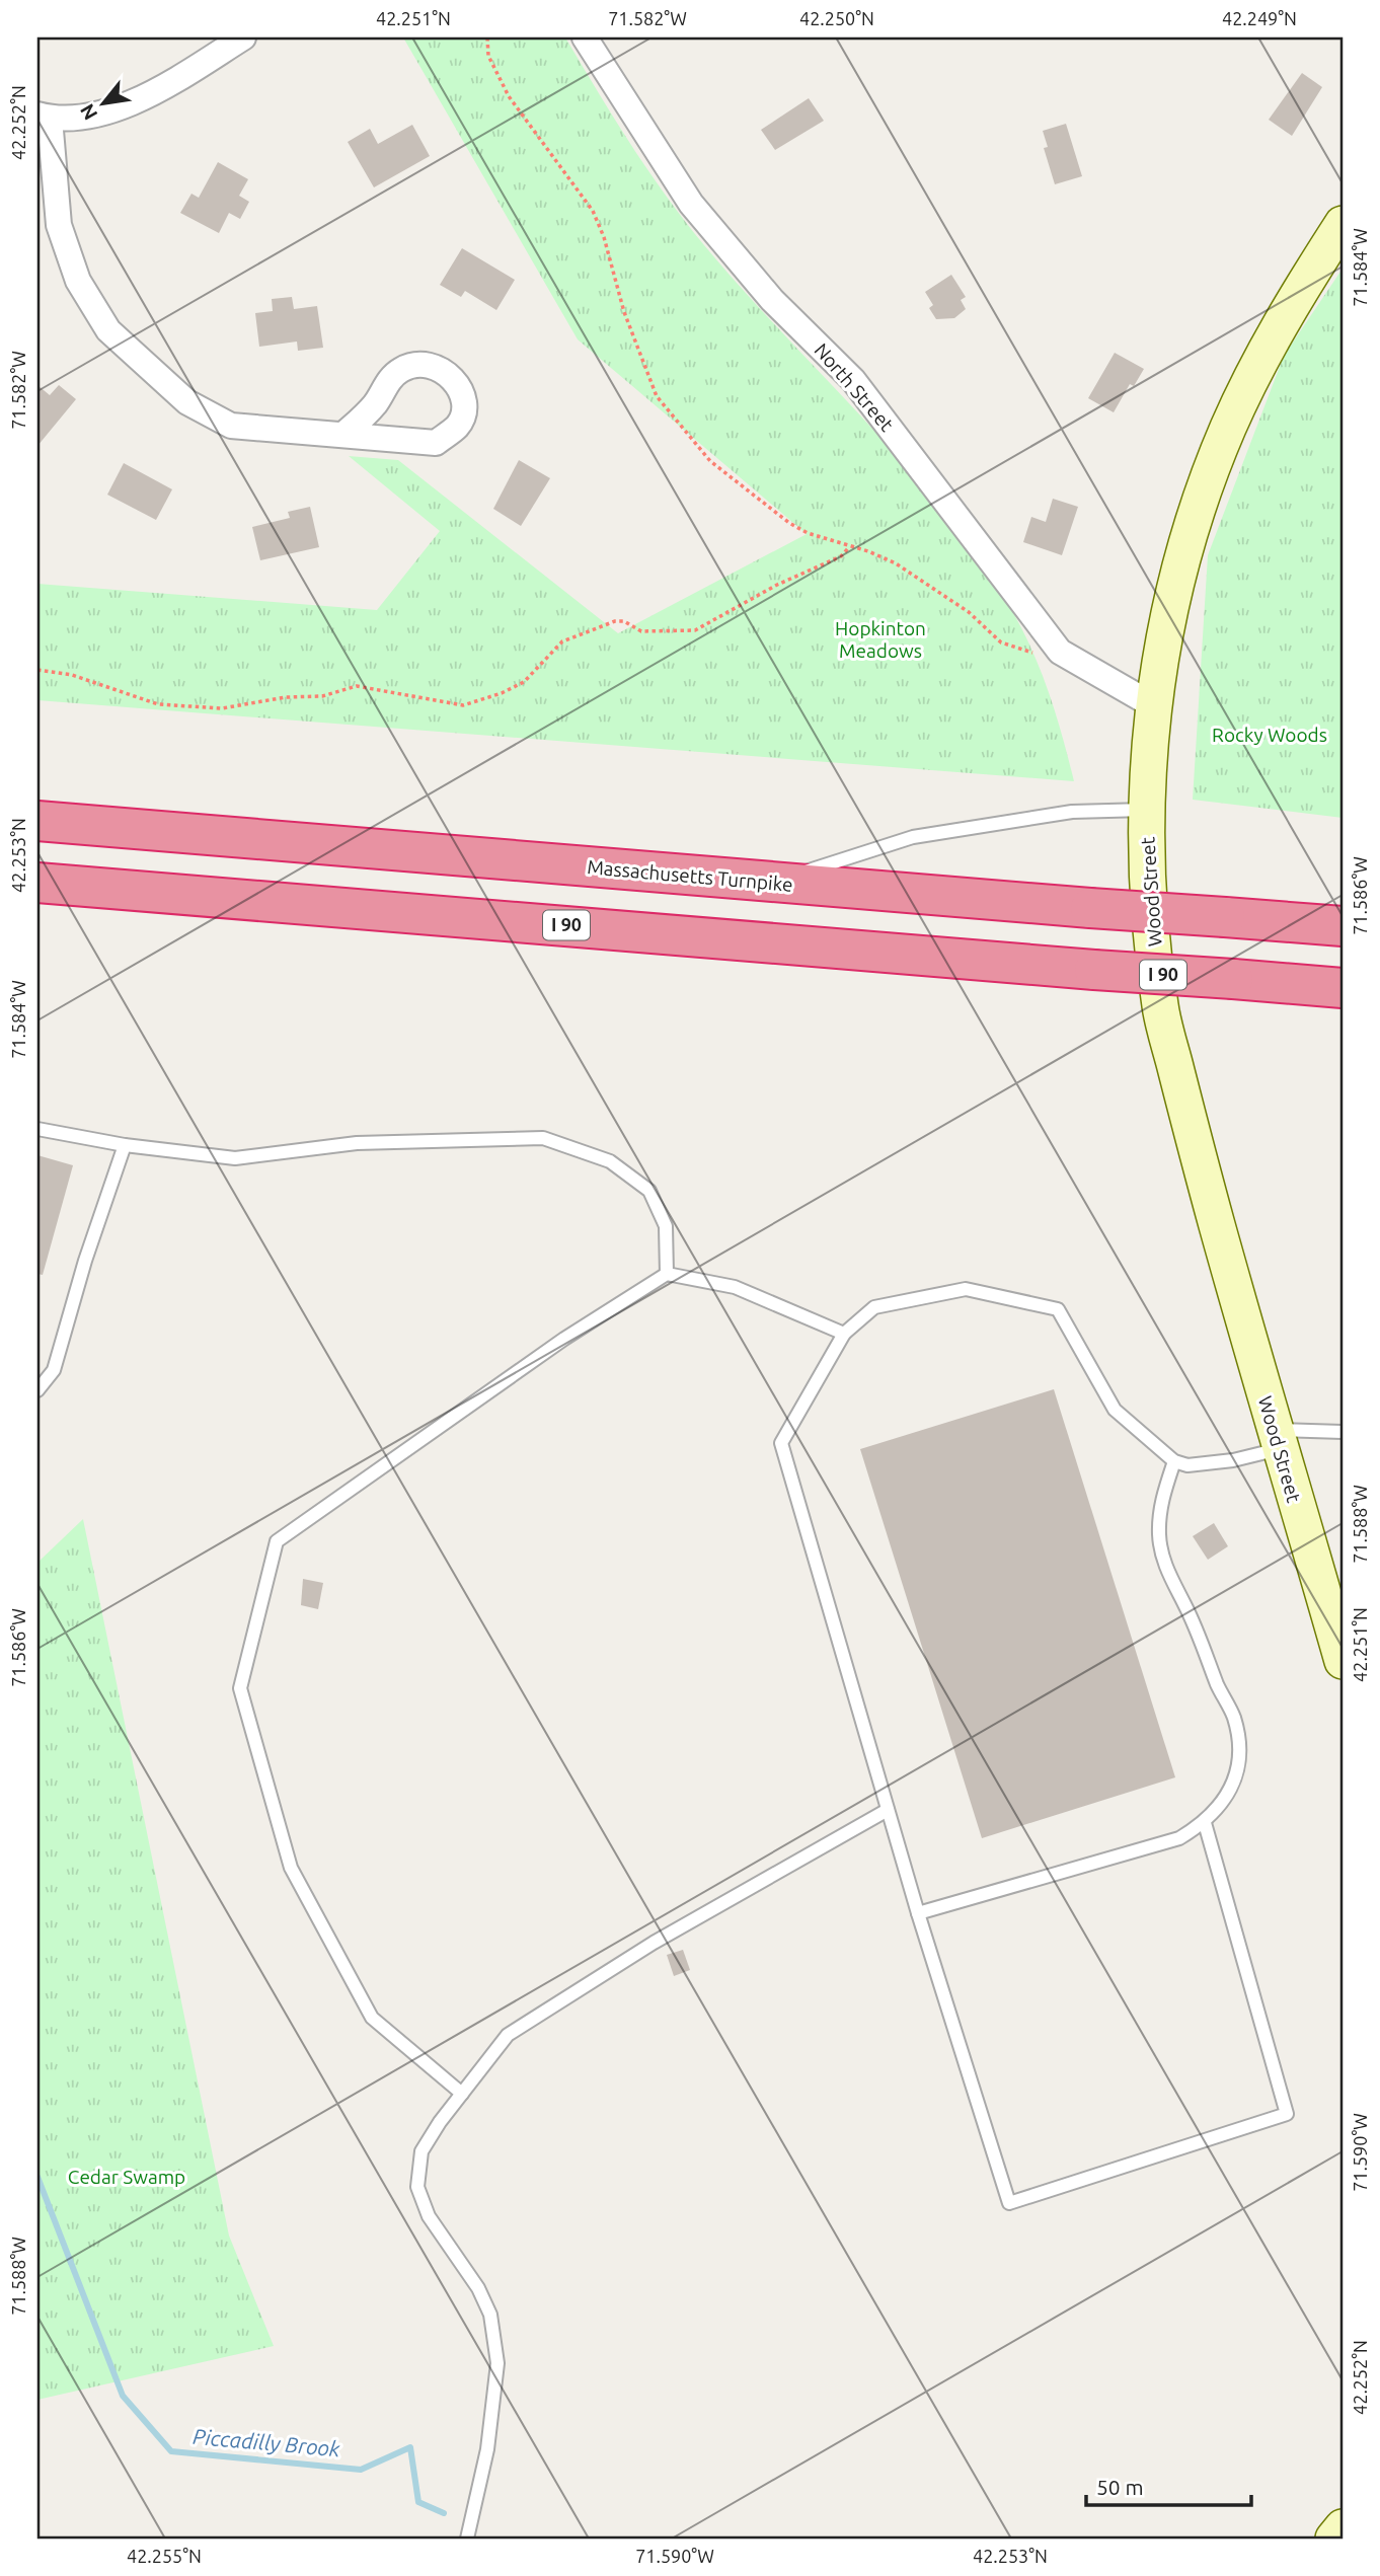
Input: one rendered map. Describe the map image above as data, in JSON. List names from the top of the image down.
{
  "streets": {
    "highway": ["Massachusetts Turnpike", "I 90"],
    "main road": ["Wood Street"],
    "street": ["North Street"]
  },
  "crossings": [
    ["North Street", "Wood Street"]
  ],
  "water": ["Piccadilly Brook"],
  "parks": ["Hopkinton Meadows", "Rocky Woods", "Cedar Swamp"],
  "scale_bar": "50 m",
  "north": "bottom left",
  "coordinates": [
    "42.251°N",
    "71.582°W",
    "42.250°N",
    "42.249°N",
    "42.252°N",
    "71.584°W",
    "42.253°N",
    "71.586°W",
    "71.588°W",
    "71.590°W",
    "42.255°N"
  ]
}
